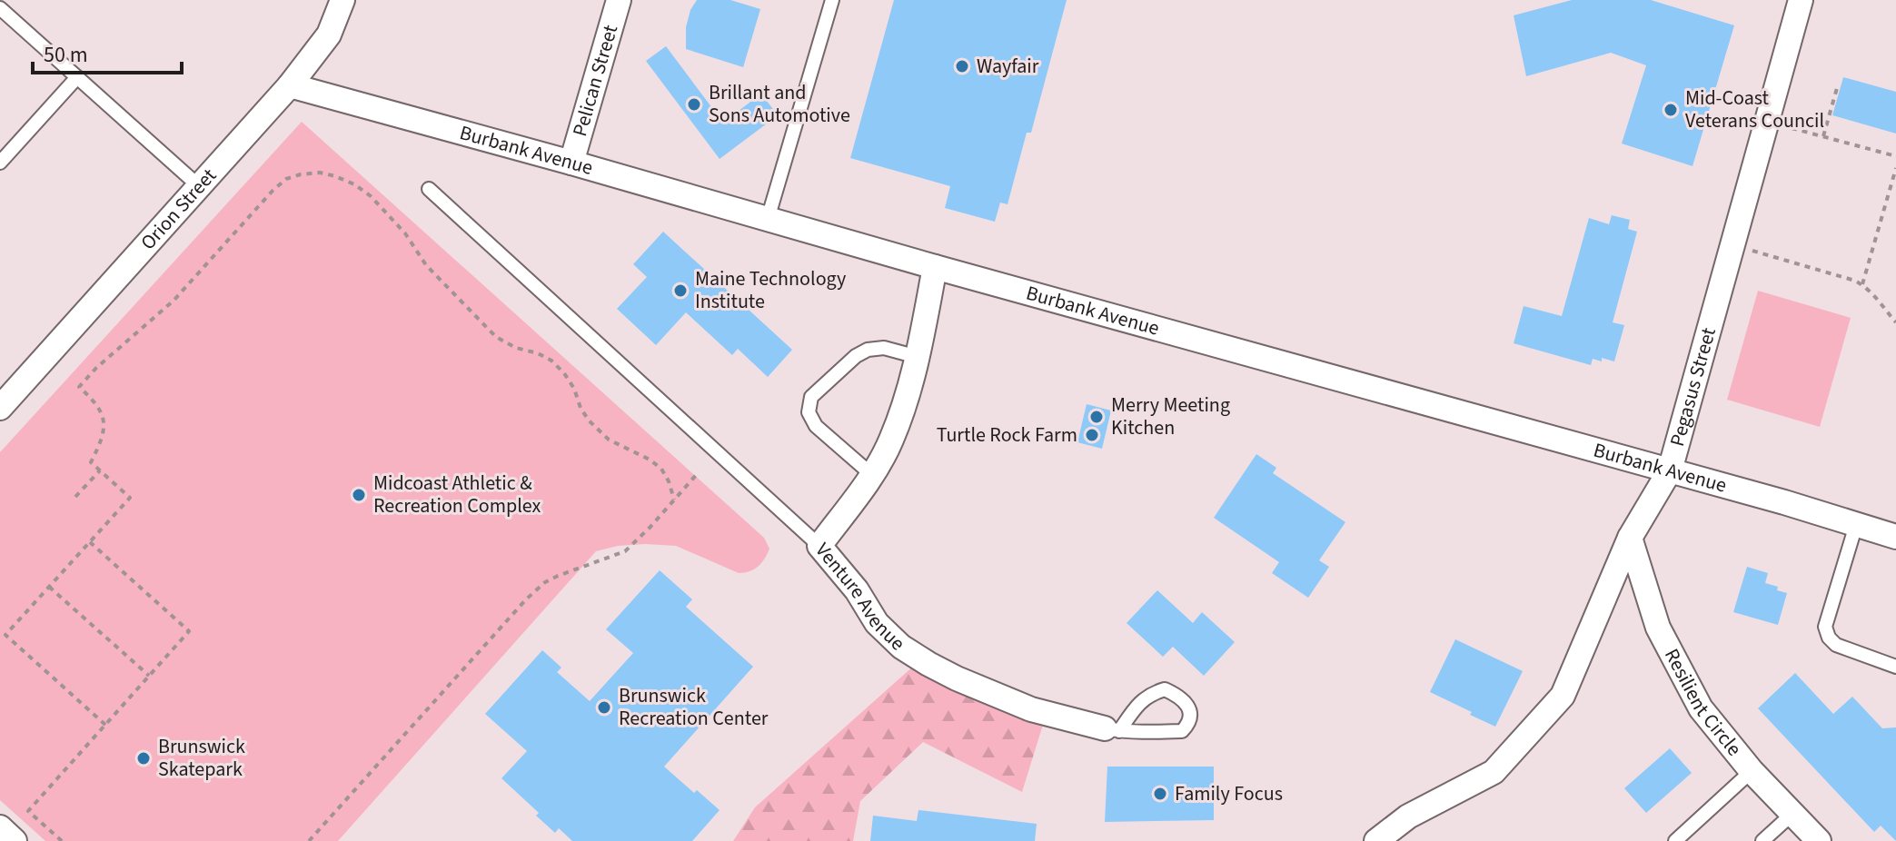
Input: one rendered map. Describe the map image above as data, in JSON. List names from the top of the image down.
{
  "streets": {
    "street": [
      "Pelican Street",
      "Burbank Avenue",
      "Orion Street",
      "Pegasus Street",
      "Venture Avenue",
      "Resilient Circle"
    ]
  },
  "crossings": [
    ["Pelican Street", "Burbank Avenue"],
    ["Burbank Avenue", "Orion Street"],
    ["Burbank Avenue", "Pegasus Street"],
    ["Burbank Avenue", "Venture Avenue"],
    ["Pegasus Street", "Resilient Circle"]
  ],
  "places": [
    "Wayfair",
    "Brillant and Sons Automotive",
    "Mid-Coast Veterans Council",
    "Maine Technology Institute",
    "Merry Meeting Kitchen",
    "Turtle Rock Farm",
    "Midcoast Athletic & Recreation Complex",
    "Brunswick Recreation Center",
    "Brunswick Skatepark",
    "Family Focus"
  ],
  "scale_bar": "50 m"
}
